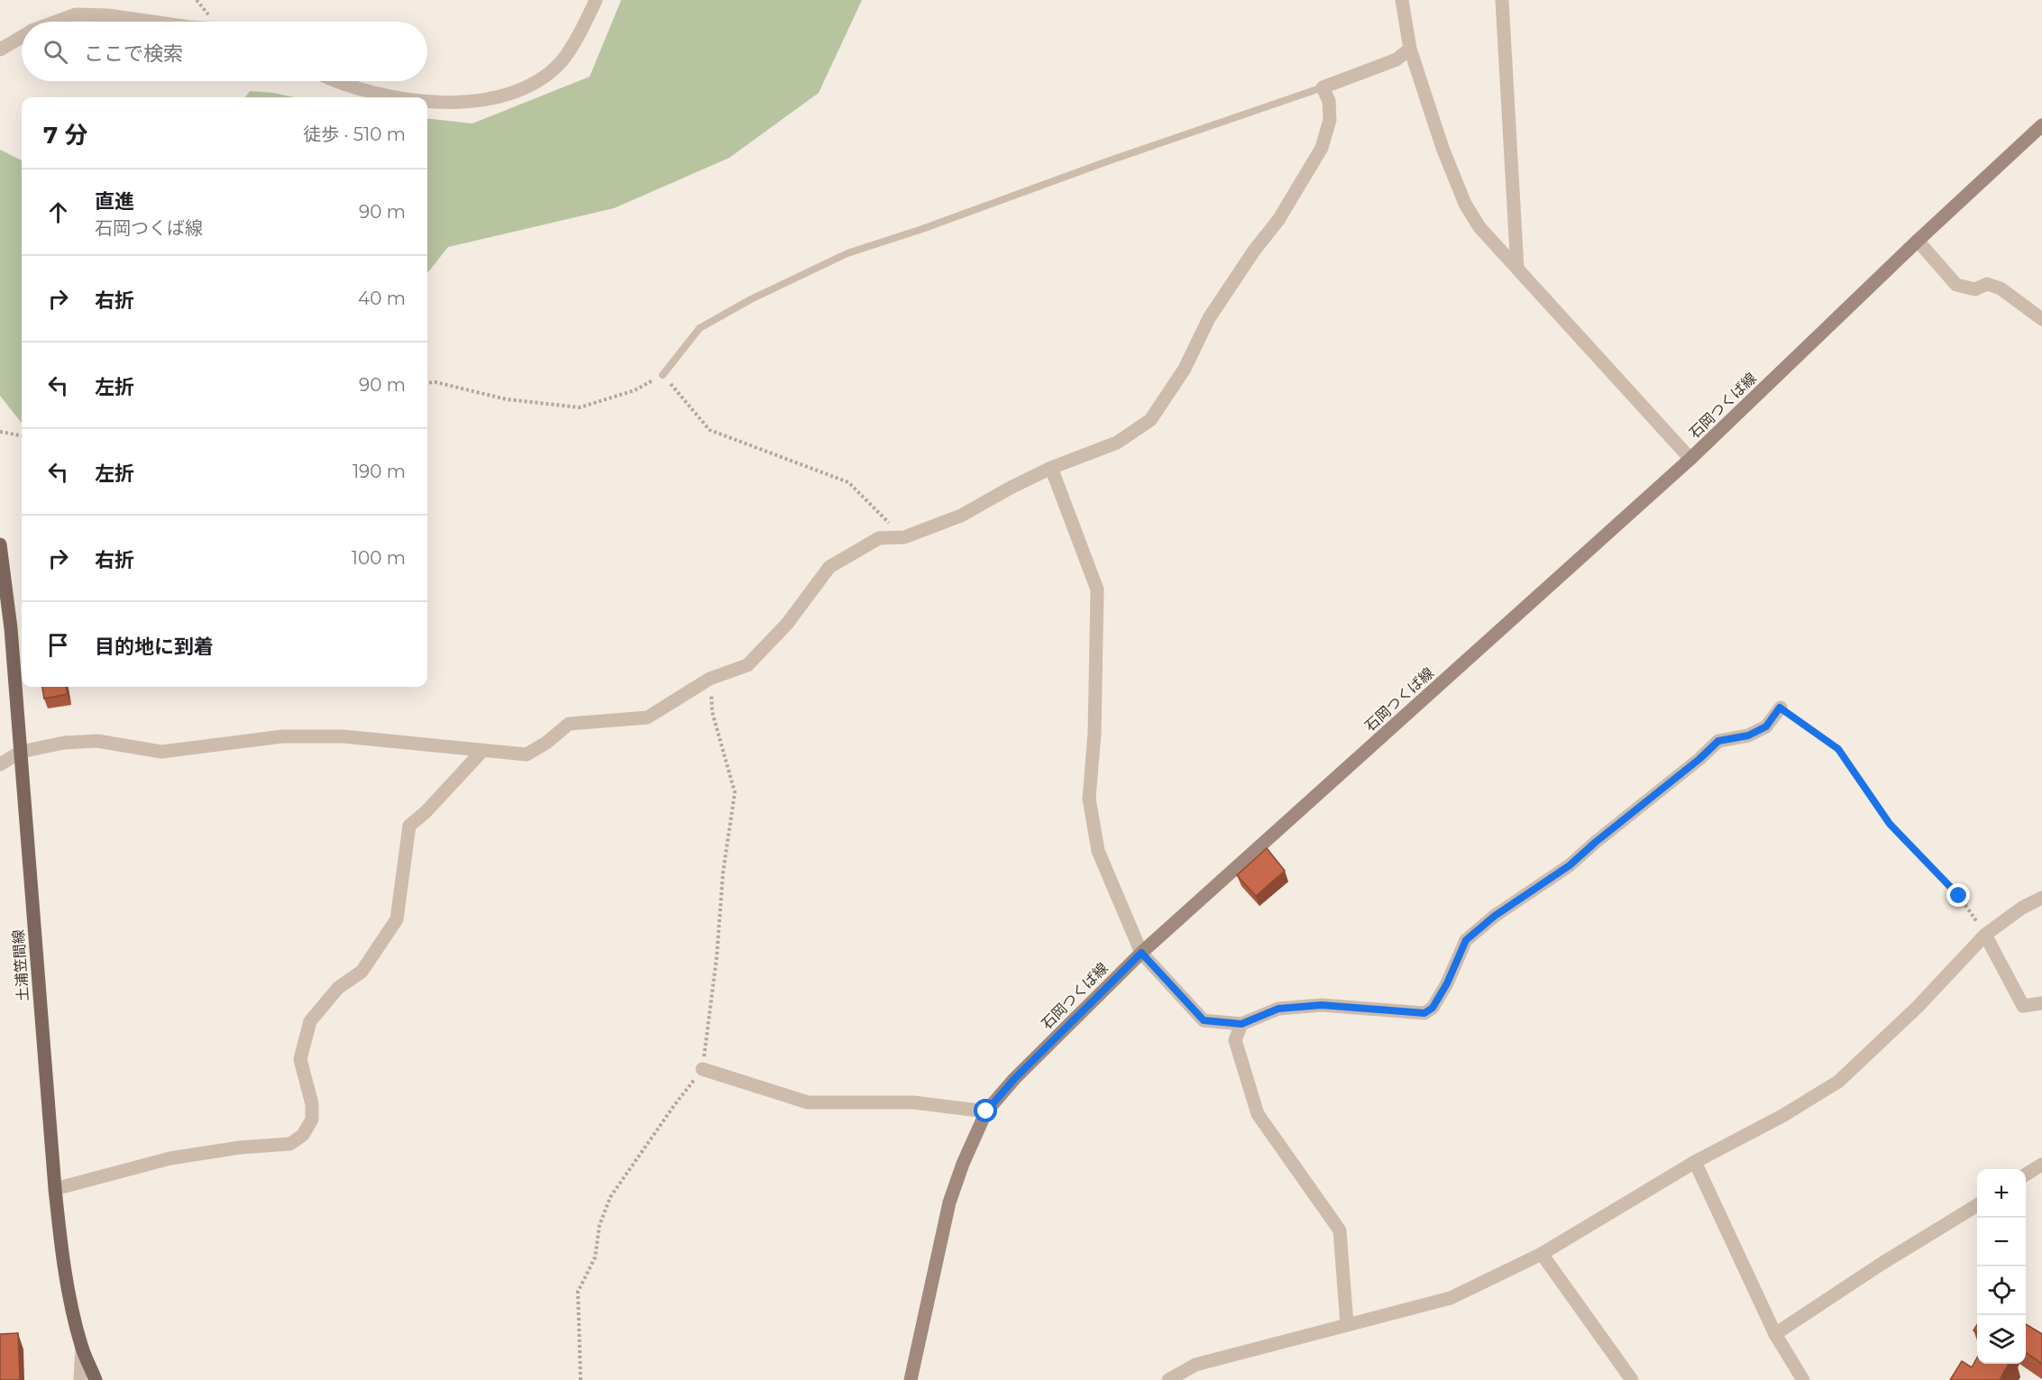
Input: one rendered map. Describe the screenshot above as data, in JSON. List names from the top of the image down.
{
  "streets": {
    "main road": ["石岡つくば線", "土浦笠間線"]
  },
  "page": {
    "search": "ここで検索",
    "heading": ["7 分", "徒歩 · 510 m"],
    "list": [
      ["直進", "石岡つくば線", "90 m"],
      ["右折", "40 m"],
      ["左折", "90 m"],
      ["左折", "190 m"],
      ["右折", "100 m"],
      "目的地に到着"
    ],
    "map_buttons": ["+", "−"]
  }
}
